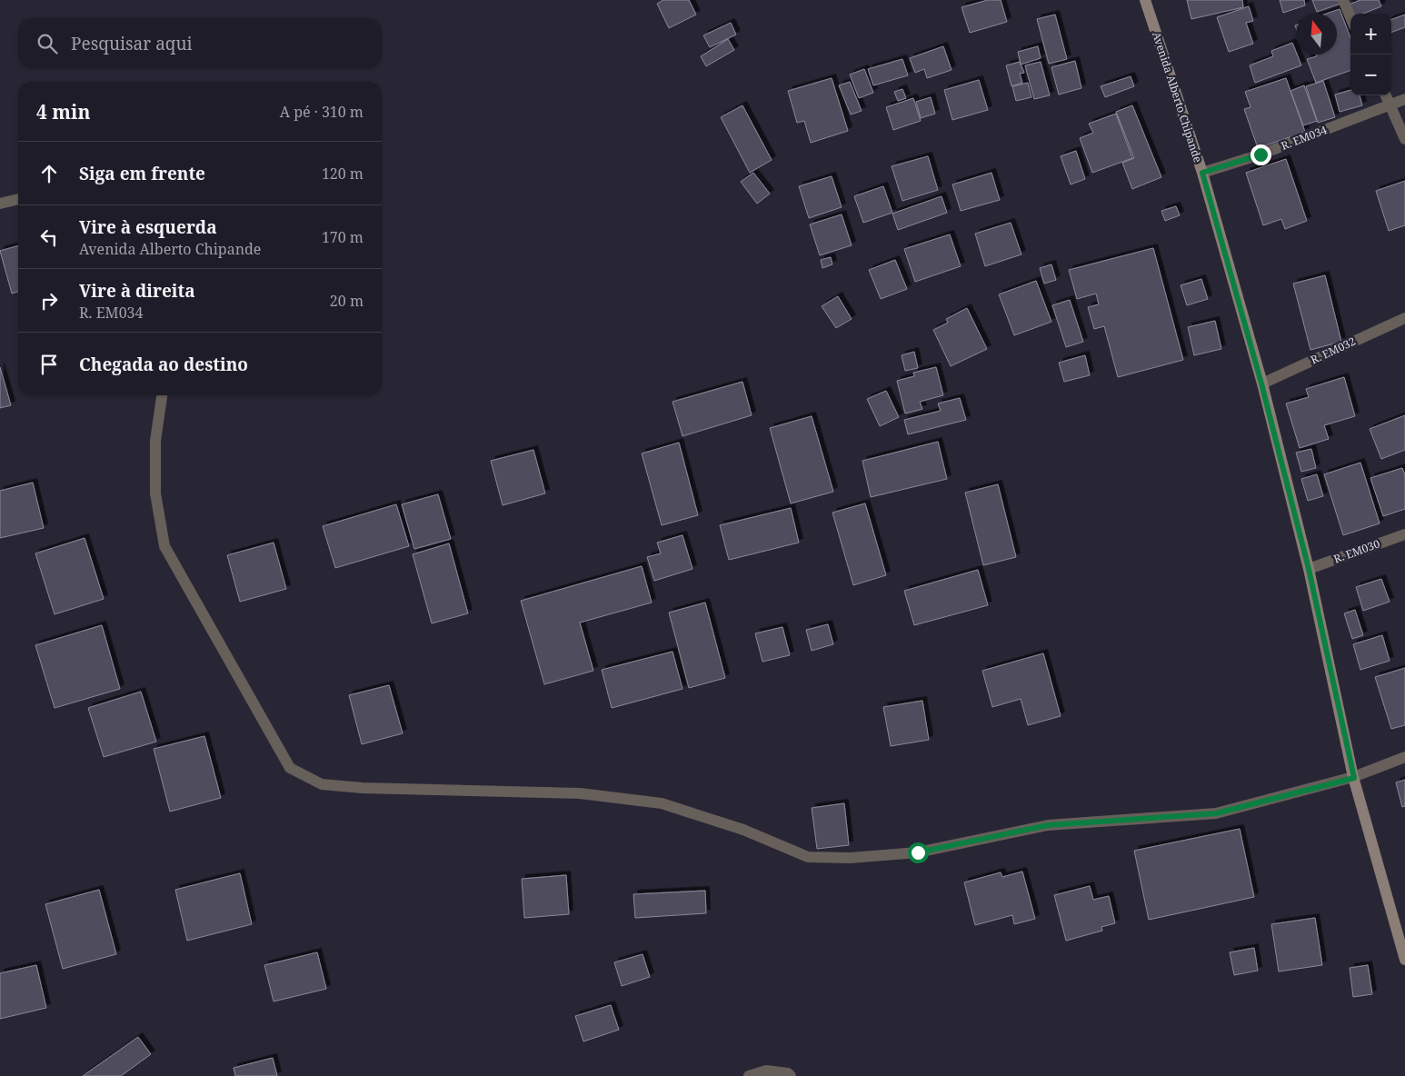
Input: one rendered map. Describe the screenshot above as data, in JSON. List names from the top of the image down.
{
  "streets": {
    "main road": ["Avenida Alberto Chipande"],
    "street": ["R. EM034", "R. EM032", "R. EM030"]
  },
  "crossings": [
    ["Avenida Alberto Chipande", "R. EM034"],
    ["Avenida Alberto Chipande", "R. EM032"],
    ["Avenida Alberto Chipande", "R. EM030"]
  ],
  "north": "top",
  "page": {
    "map_buttons": ["+", "−"],
    "search": "Pesquisar aqui",
    "heading": ["4 min", "A pé · 310 m"],
    "list": [
      ["Siga em frente", "120 m"],
      ["Vire à esquerda", "Avenida Alberto Chipande", "170 m"],
      ["Vire à direita", "R. EM034", "20 m"],
      "Chegada ao destino"
    ]
  }
}
